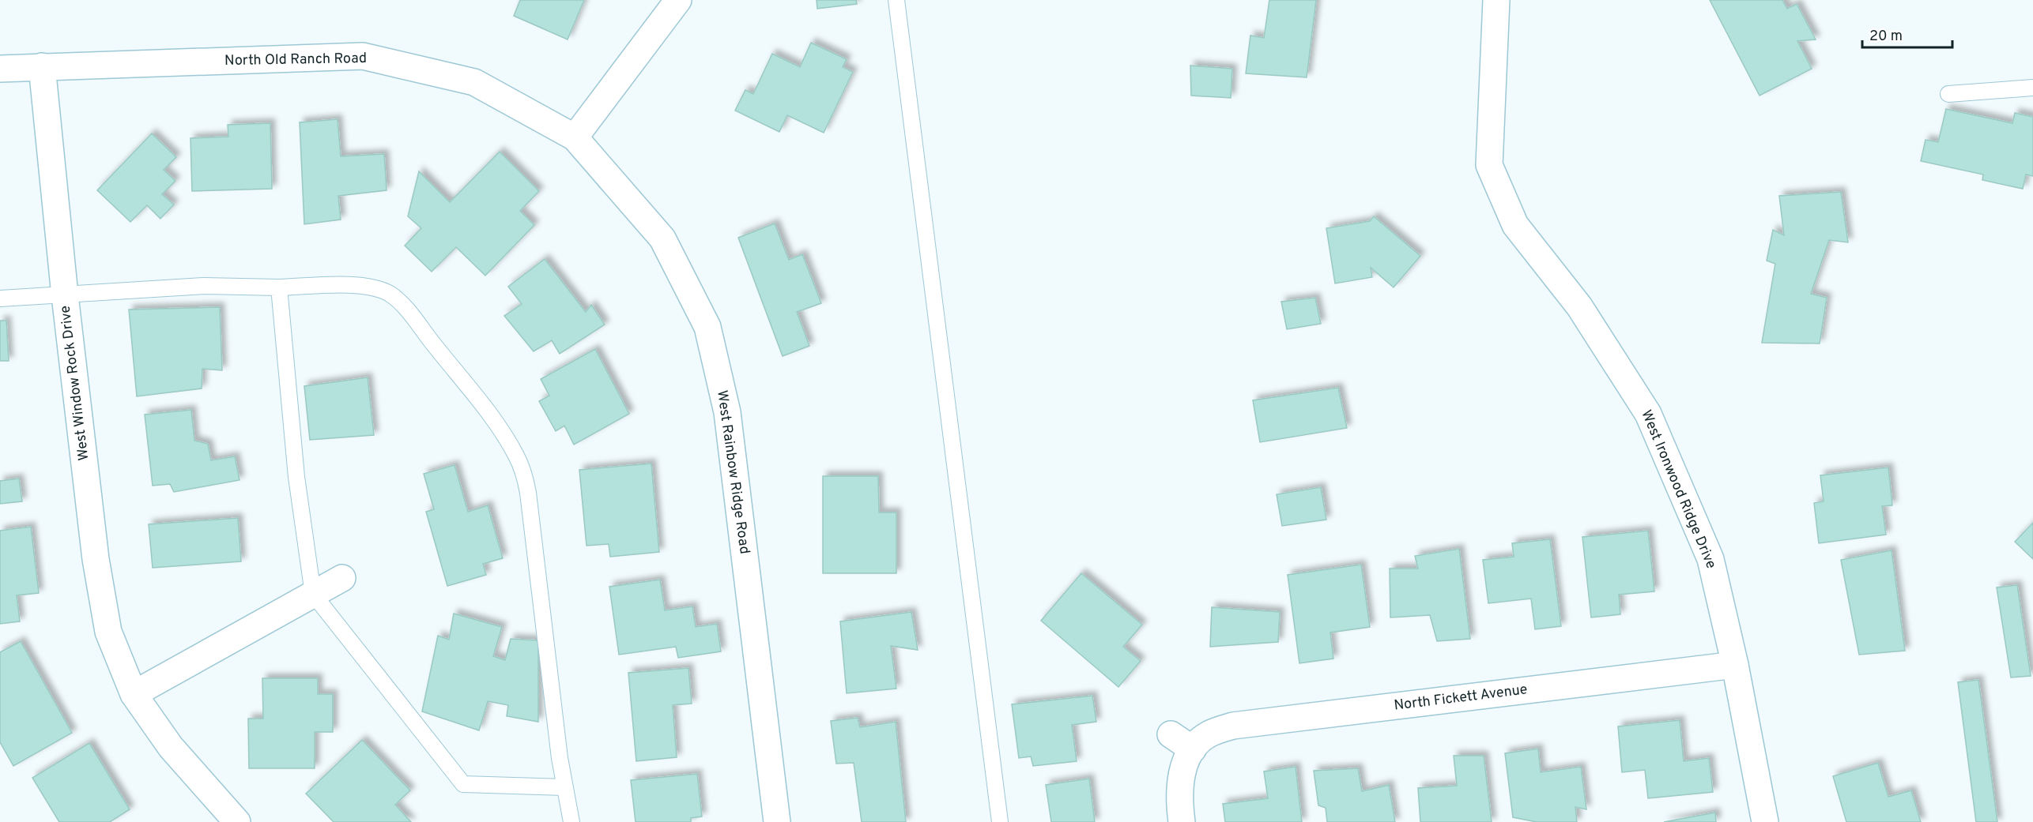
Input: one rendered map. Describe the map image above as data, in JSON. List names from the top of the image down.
{
  "streets": {
    "street": [
      "North Old Ranch Road",
      "West Window Rock Drive",
      "West Rainbow Ridge Road",
      "West Ironwood Ridge Drive",
      "North Fickett Avenue"
    ]
  },
  "crossings": [
    ["North Old Ranch Road", "West Window Rock Drive"],
    ["North Old Ranch Road", "West Rainbow Ridge Road"],
    ["West Ironwood Ridge Drive", "North Fickett Avenue"]
  ],
  "scale_bar": "20 m"
}
